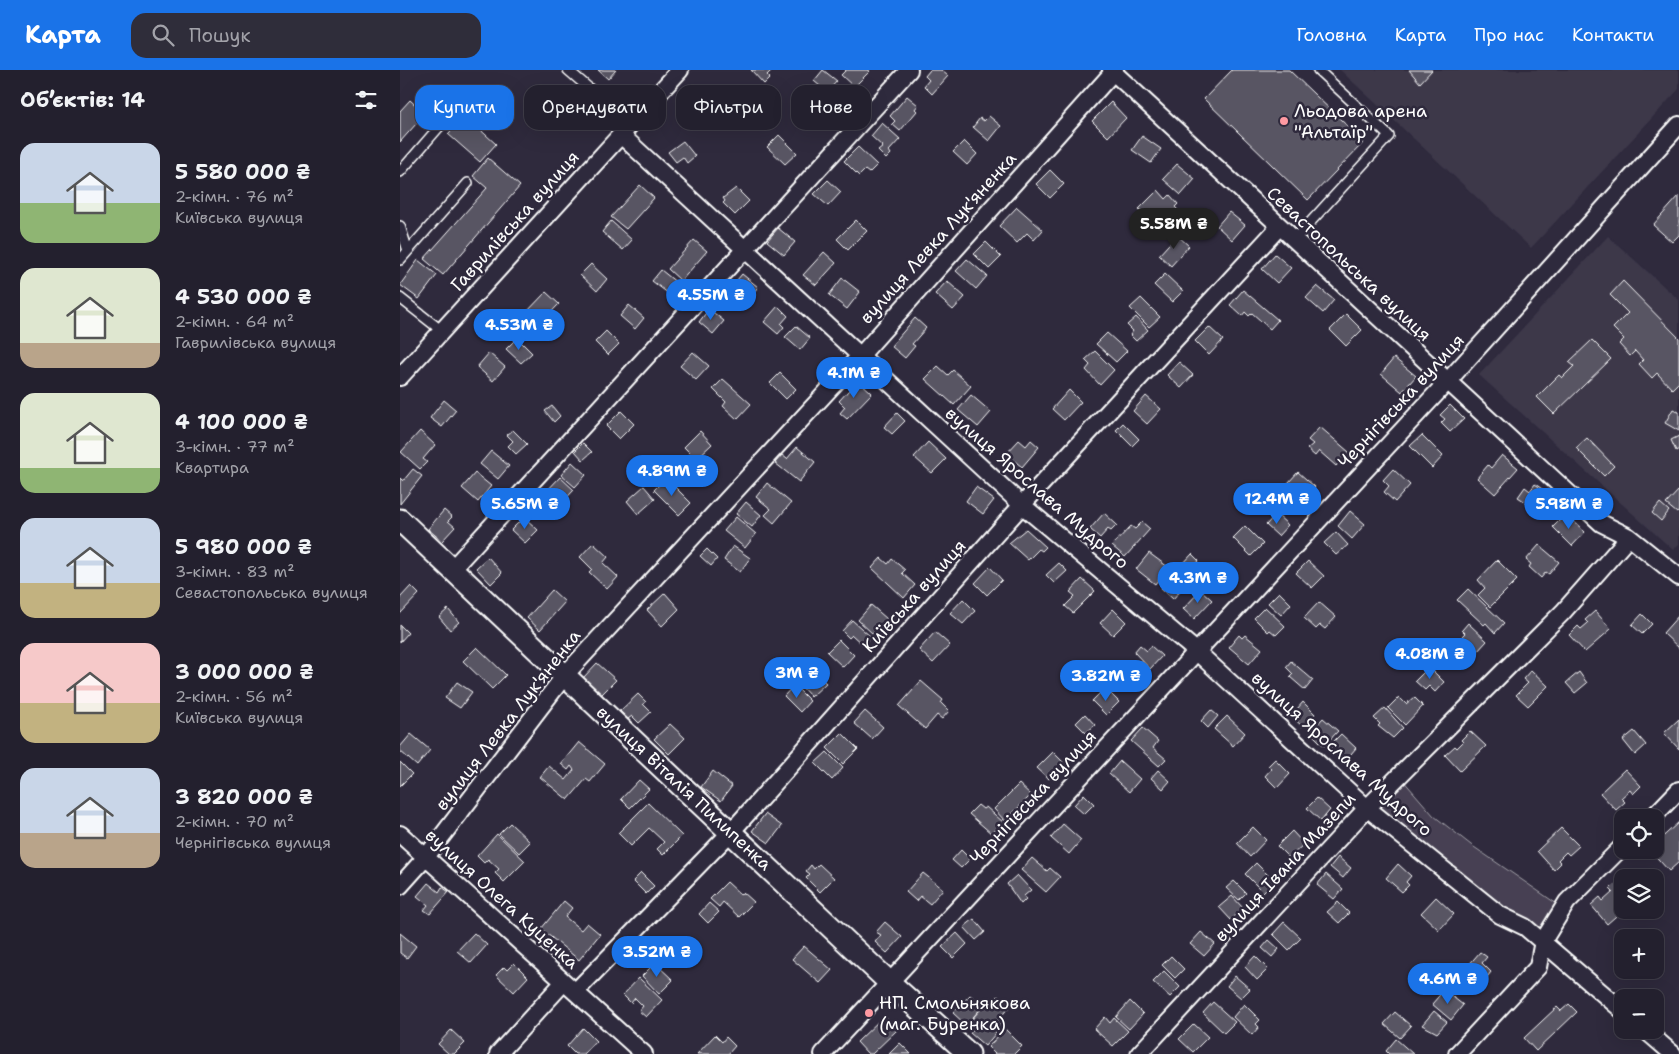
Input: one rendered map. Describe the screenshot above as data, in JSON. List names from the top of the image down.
{
  "streets": {
    "street": [
      "Гаврилівська вулиця",
      "вулиця Левка Лук'яненка",
      "Севастопольська вулиця",
      "Чернігівська вулиця",
      "вулиця Ярослава Мудрого",
      "Київська вулиця",
      "вулиця Віталія Пилипенка",
      "вулиця Івана Мазепи",
      "вулиця Олега Куценка"
    ]
  },
  "crossings": [
    ["Гаврилівська вулиця", "вулиця Ярослава Мудрого"],
    ["вулиця Левка Лук'яненка", "Севастопольська вулиця"],
    ["вулиця Левка Лук'яненка", "вулиця Ярослава Мудрого"],
    ["вулиця Левка Лук'яненка", "вулиця Віталія Пилипенка"],
    ["вулиця Левка Лук'яненка", "вулиця Олега Куценка"],
    ["Севастопольська вулиця", "Чернігівська вулиця"],
    ["Севастопольська вулиця", "Київська вулиця"],
    ["Севастопольська вулиця", "вулиця Івана Мазепи"],
    ["Чернігівська вулиця", "вулиця Ярослава Мудрого"],
    ["Чернігівська вулиця", "вулиця Віталія Пилипенка"],
    ["вулиця Ярослава Мудрого", "Київська вулиця"],
    ["вулиця Ярослава Мудрого", "вулиця Івана Мазепи"],
    ["Київська вулиця", "вулиця Віталія Пилипенка"],
    ["Київська вулиця", "вулиця Олега Куценка"]
  ],
  "places": ["Льодова арена \"Альтаїр\"", "НП. Смольнякова (маг. Буренка)"],
  "page": {
    "header": "Карта",
    "search": "Пошук",
    "nav": [
      "Головна",
      "Карта",
      "Про нас",
      "Контакти"
    ],
    "heading": "Об’єктів: 14",
    "chip": [
      "Купити",
      "Орендувати",
      "Фільтри",
      "Нове"
    ],
    "list": [
      {
        "name": "5 580 000 ₴",
        "note": "2-кімн. · 76 m² · Київська вулиця"
      },
      {
        "name": "4 530 000 ₴",
        "note": "2-кімн. · 64 m² · Гаврилівська вулиця"
      },
      {
        "name": "4 100 000 ₴",
        "note": "3-кімн. · 77 m² · Квартира"
      },
      {
        "name": "5 980 000 ₴",
        "note": "3-кімн. · 83 m² · Севастопольська вулиця"
      },
      {
        "name": "3 000 000 ₴",
        "note": "2-кімн. · 56 m² · Київська вулиця"
      },
      {
        "name": "3 820 000 ₴",
        "note": "2-кімн. · 70 m² · Чернігівська вулиця"
      }
    ],
    "price": [
      "5.58M ₴",
      "4.55M ₴",
      "4.53M ₴",
      "4.1M ₴",
      "4.89M ₴",
      "12.4M ₴",
      "5.65M ₴",
      "5.98M ₴",
      "4.3M ₴",
      "4.08M ₴",
      "3M ₴",
      "3.82M ₴",
      "3.52M ₴",
      "4.6M ₴"
    ],
    "map_buttons": ["+", "−"]
  }
}
